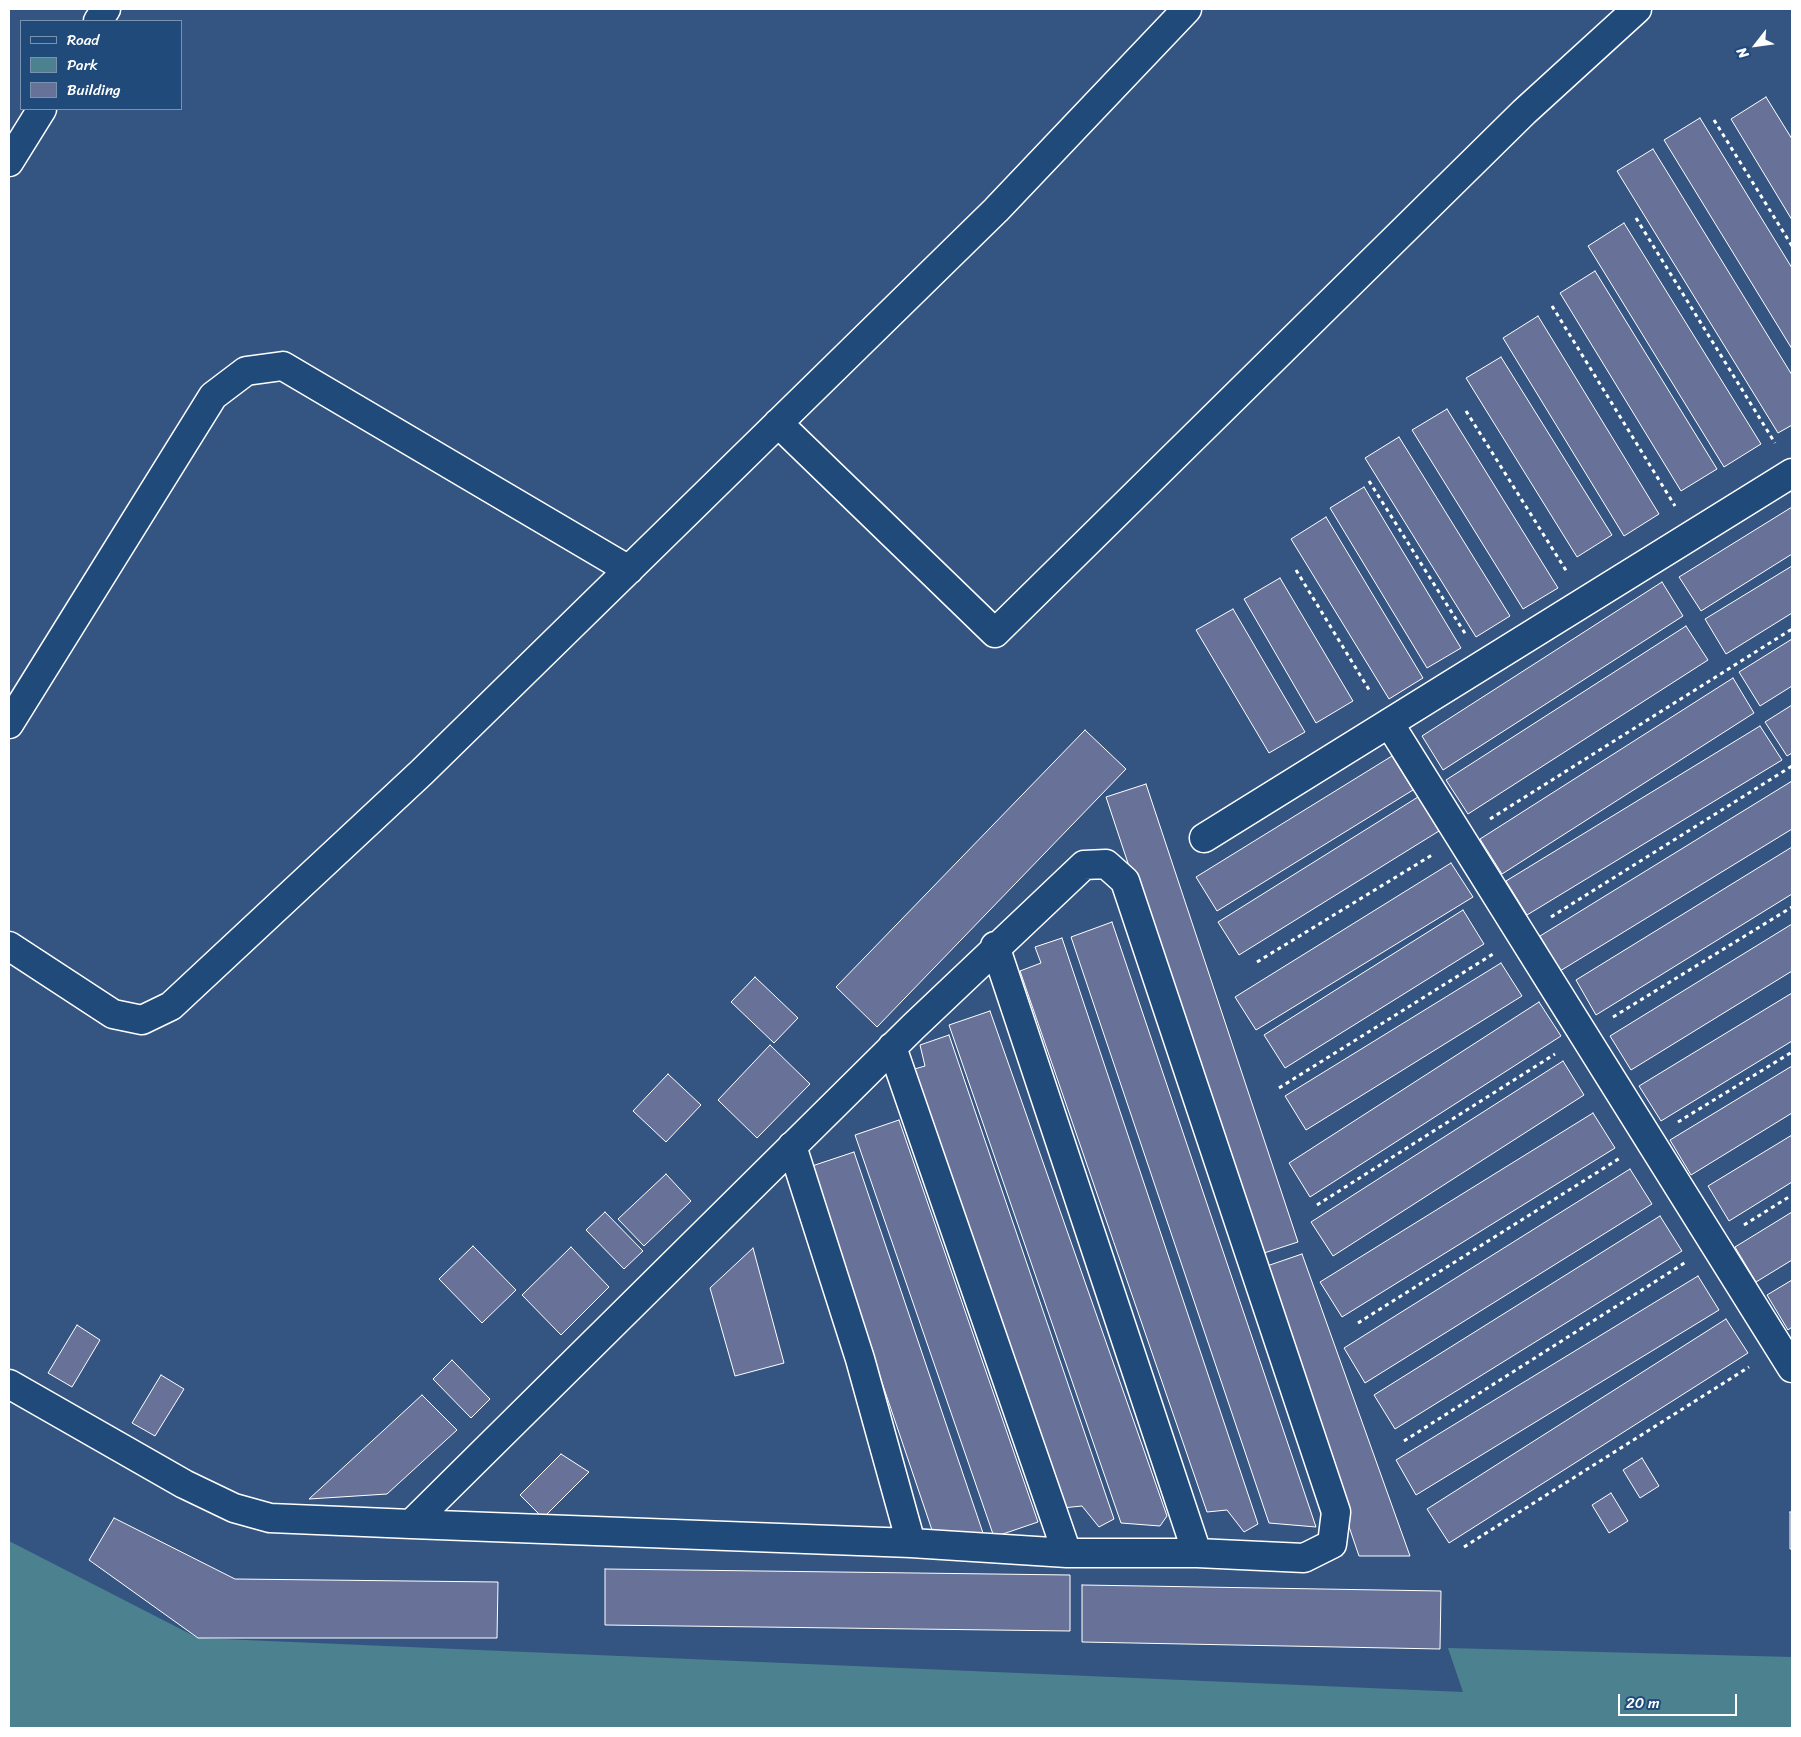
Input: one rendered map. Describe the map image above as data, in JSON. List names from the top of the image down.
{
  "legend": ["Road", "Park", "Building"],
  "scale_bar": "20 m",
  "north": "bottom left"
}
